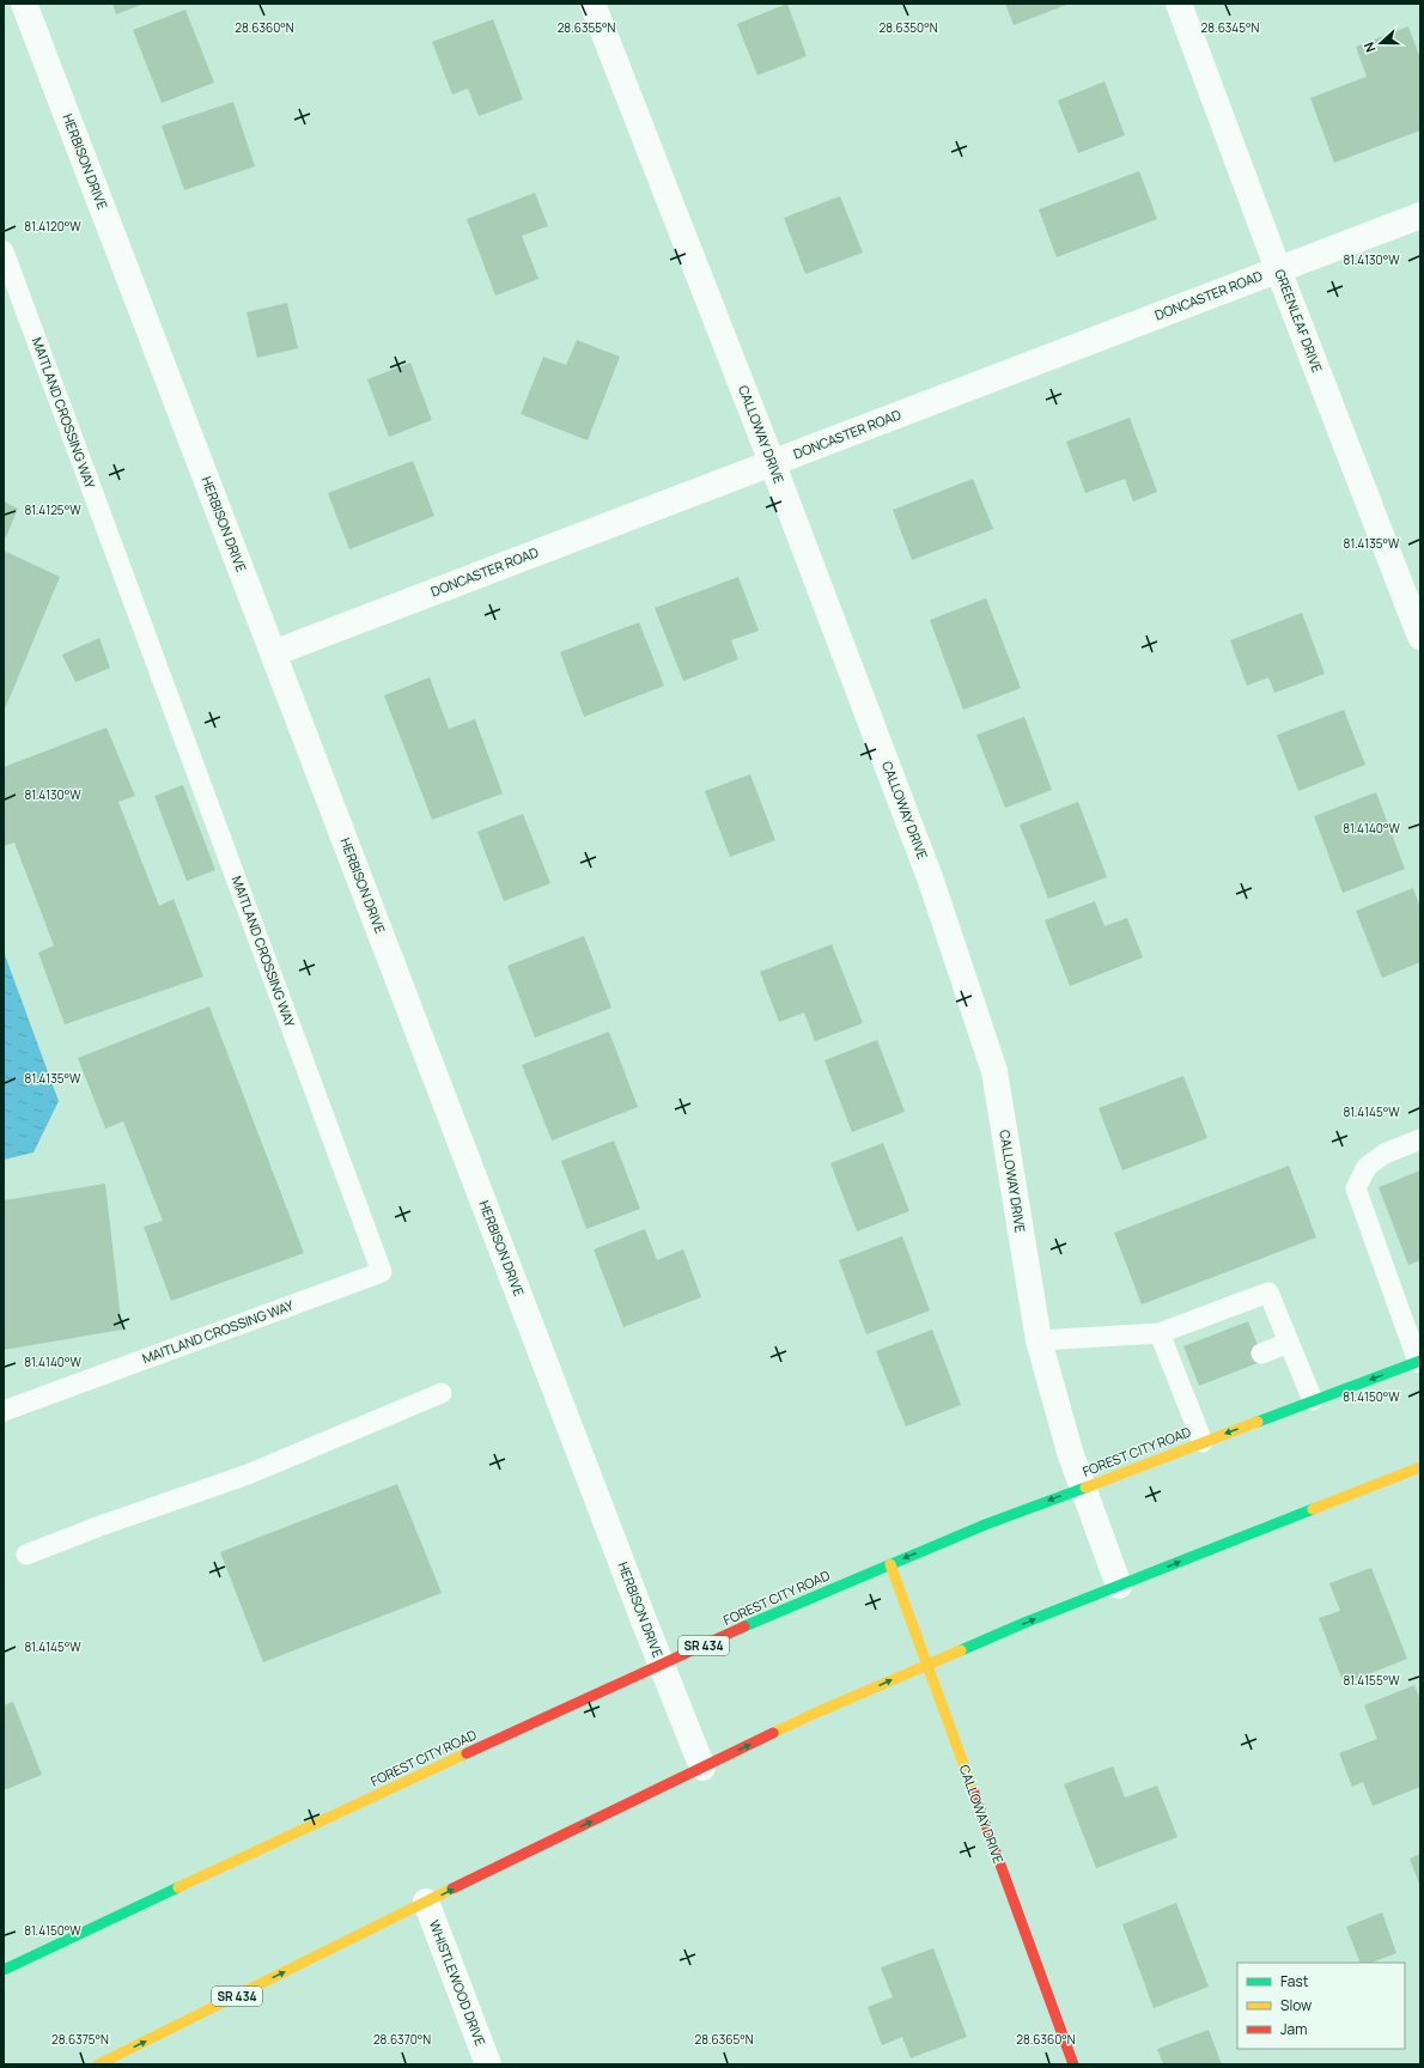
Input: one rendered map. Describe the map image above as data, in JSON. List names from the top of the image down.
{
  "streets": {
    "main road": ["CALLOWAY DRIVE", "FOREST CITY ROAD", "SR 434"],
    "street": [
      "HERBISON DRIVE",
      "DONCASTER ROAD",
      "GREENLEAF DRIVE",
      "WHISTLEWOOD DRIVE"
    ],
    "lane": ["MAITLAND CROSSING WAY"]
  },
  "crossings": [
    ["HERBISON DRIVE", "DONCASTER ROAD"],
    ["HERBISON DRIVE", "FOREST CITY ROAD"],
    ["HERBISON DRIVE", "SR 434"],
    ["DONCASTER ROAD", "GREENLEAF DRIVE"],
    ["DONCASTER ROAD", "CALLOWAY DRIVE"],
    ["CALLOWAY DRIVE", "FOREST CITY ROAD"],
    ["CALLOWAY DRIVE", "SR 434"],
    ["SR 434", "WHISTLEWOOD DRIVE"]
  ],
  "legend": ["Fast", "Slow", "Jam"],
  "north": "left",
  "coordinates": [
    "28.6360°N",
    "28.6355°N",
    "28.6345°N",
    "28.6350°N",
    "81.4120°W",
    "81.4130°W",
    "81.4125°W",
    "81.4135°W",
    "81.4140°W",
    "81.4145°W",
    "81.4150°W",
    "81.4155°W",
    "28.6375°N",
    "28.6370°N",
    "28.6365°N"
  ]
}
